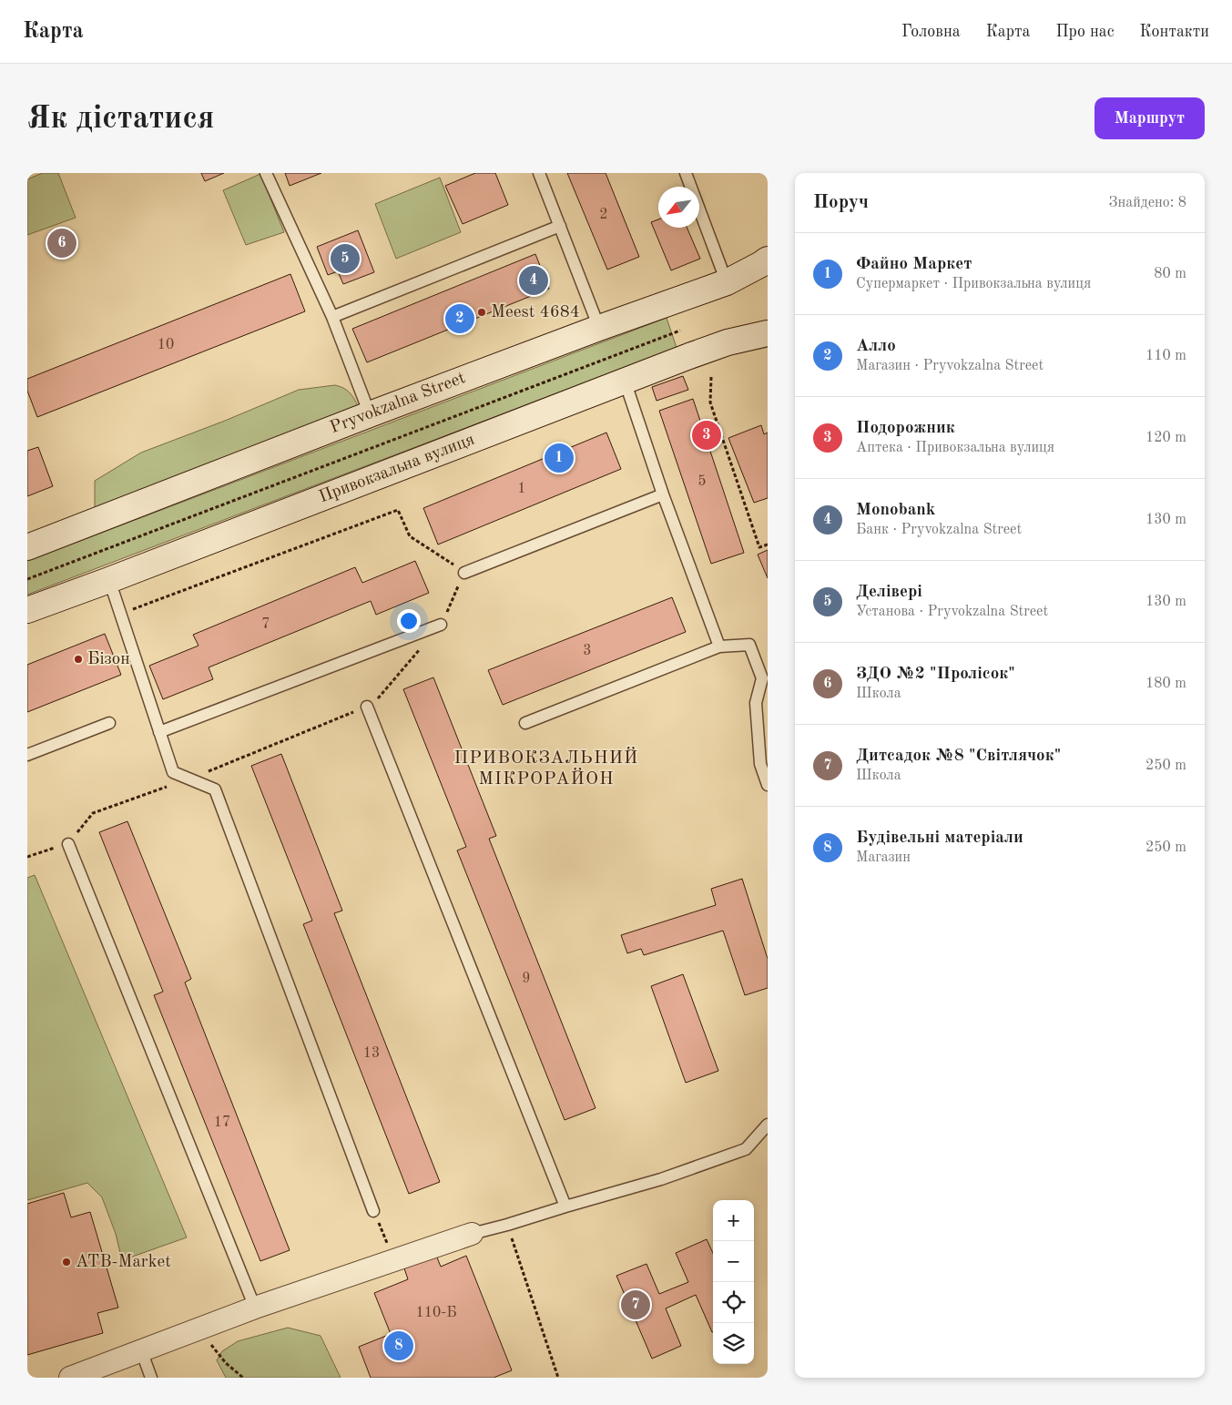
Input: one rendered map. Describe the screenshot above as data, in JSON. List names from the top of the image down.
{
  "streets": {
    "street": ["Pryvokzalna Street", "Привокзальна вулиця"]
  },
  "districts": ["ПРИВОКЗАЛЬНИЙ МІКРОРАЙОН"],
  "places": ["Meest 4684", "Бізон", "ATB-Market"],
  "house_numbers": [
    "2",
    "10",
    "5",
    "1",
    "7",
    "3",
    "9",
    "13",
    "17",
    "110-Б"
  ],
  "north": "bottom left",
  "page": {
    "header": "Карта",
    "nav": [
      "Головна",
      "Карта",
      "Про нас",
      "Контакти"
    ],
    "buttons": "Маршрут",
    "title": "Як дістатися",
    "heading": ["Поруч", "Знайдено: 8"],
    "pins": [
      "6",
      "5",
      "4",
      "2",
      "3",
      "1",
      "7",
      "8"
    ],
    "list": [
      {
        "mark": "1",
        "name": "Файно Маркет",
        "note": "Супермаркет · Привокзальна вулиця",
        "value": "80 m"
      },
      {
        "mark": "2",
        "name": "Алло",
        "note": "Магазин · Pryvokzalna Street",
        "value": "110 m"
      },
      {
        "mark": "3",
        "name": "Подорожник",
        "note": "Аптека · Привокзальна вулиця",
        "value": "120 m"
      },
      {
        "mark": "4",
        "name": "Monobank",
        "note": "Банк · Pryvokzalna Street",
        "value": "130 m"
      },
      {
        "mark": "5",
        "name": "Делівері",
        "note": "Установа · Pryvokzalna Street",
        "value": "130 m"
      },
      {
        "mark": "6",
        "name": "ЗДО №2 \"Пролісок\"",
        "note": "Школа",
        "value": "180 m"
      },
      {
        "mark": "7",
        "name": "Дитсадок №8 \"Світлячок\"",
        "note": "Школа",
        "value": "250 m"
      },
      {
        "mark": "8",
        "name": "Будівельні матеріали",
        "note": "Магазин",
        "value": "250 m"
      }
    ],
    "map_buttons": ["+", "−"]
  }
}
